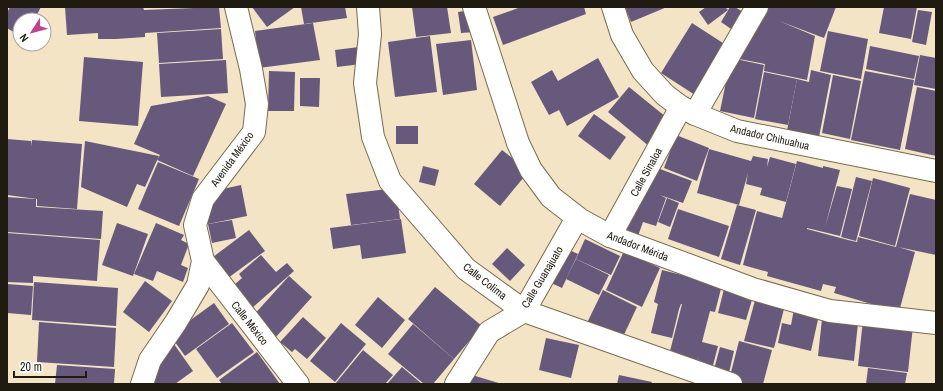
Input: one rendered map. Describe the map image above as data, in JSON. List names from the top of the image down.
{
  "streets": {
    "street": [
      "Andador Chihuahua",
      "Avenida México",
      "Calle Sinaloa",
      "Andador Mérida",
      "Calle Guanajuato",
      "Calle Colima",
      "Calle México"
    ]
  },
  "crossings": [
    ["Andador Chihuahua", "Calle Sinaloa"],
    ["Avenida México", "Calle México"],
    ["Calle Sinaloa", "Andador Mérida"],
    ["Andador Mérida", "Calle Guanajuato"],
    ["Calle Guanajuato", "Calle Colima"]
  ],
  "scale_bar": "20 m",
  "north": "bottom left"
}
